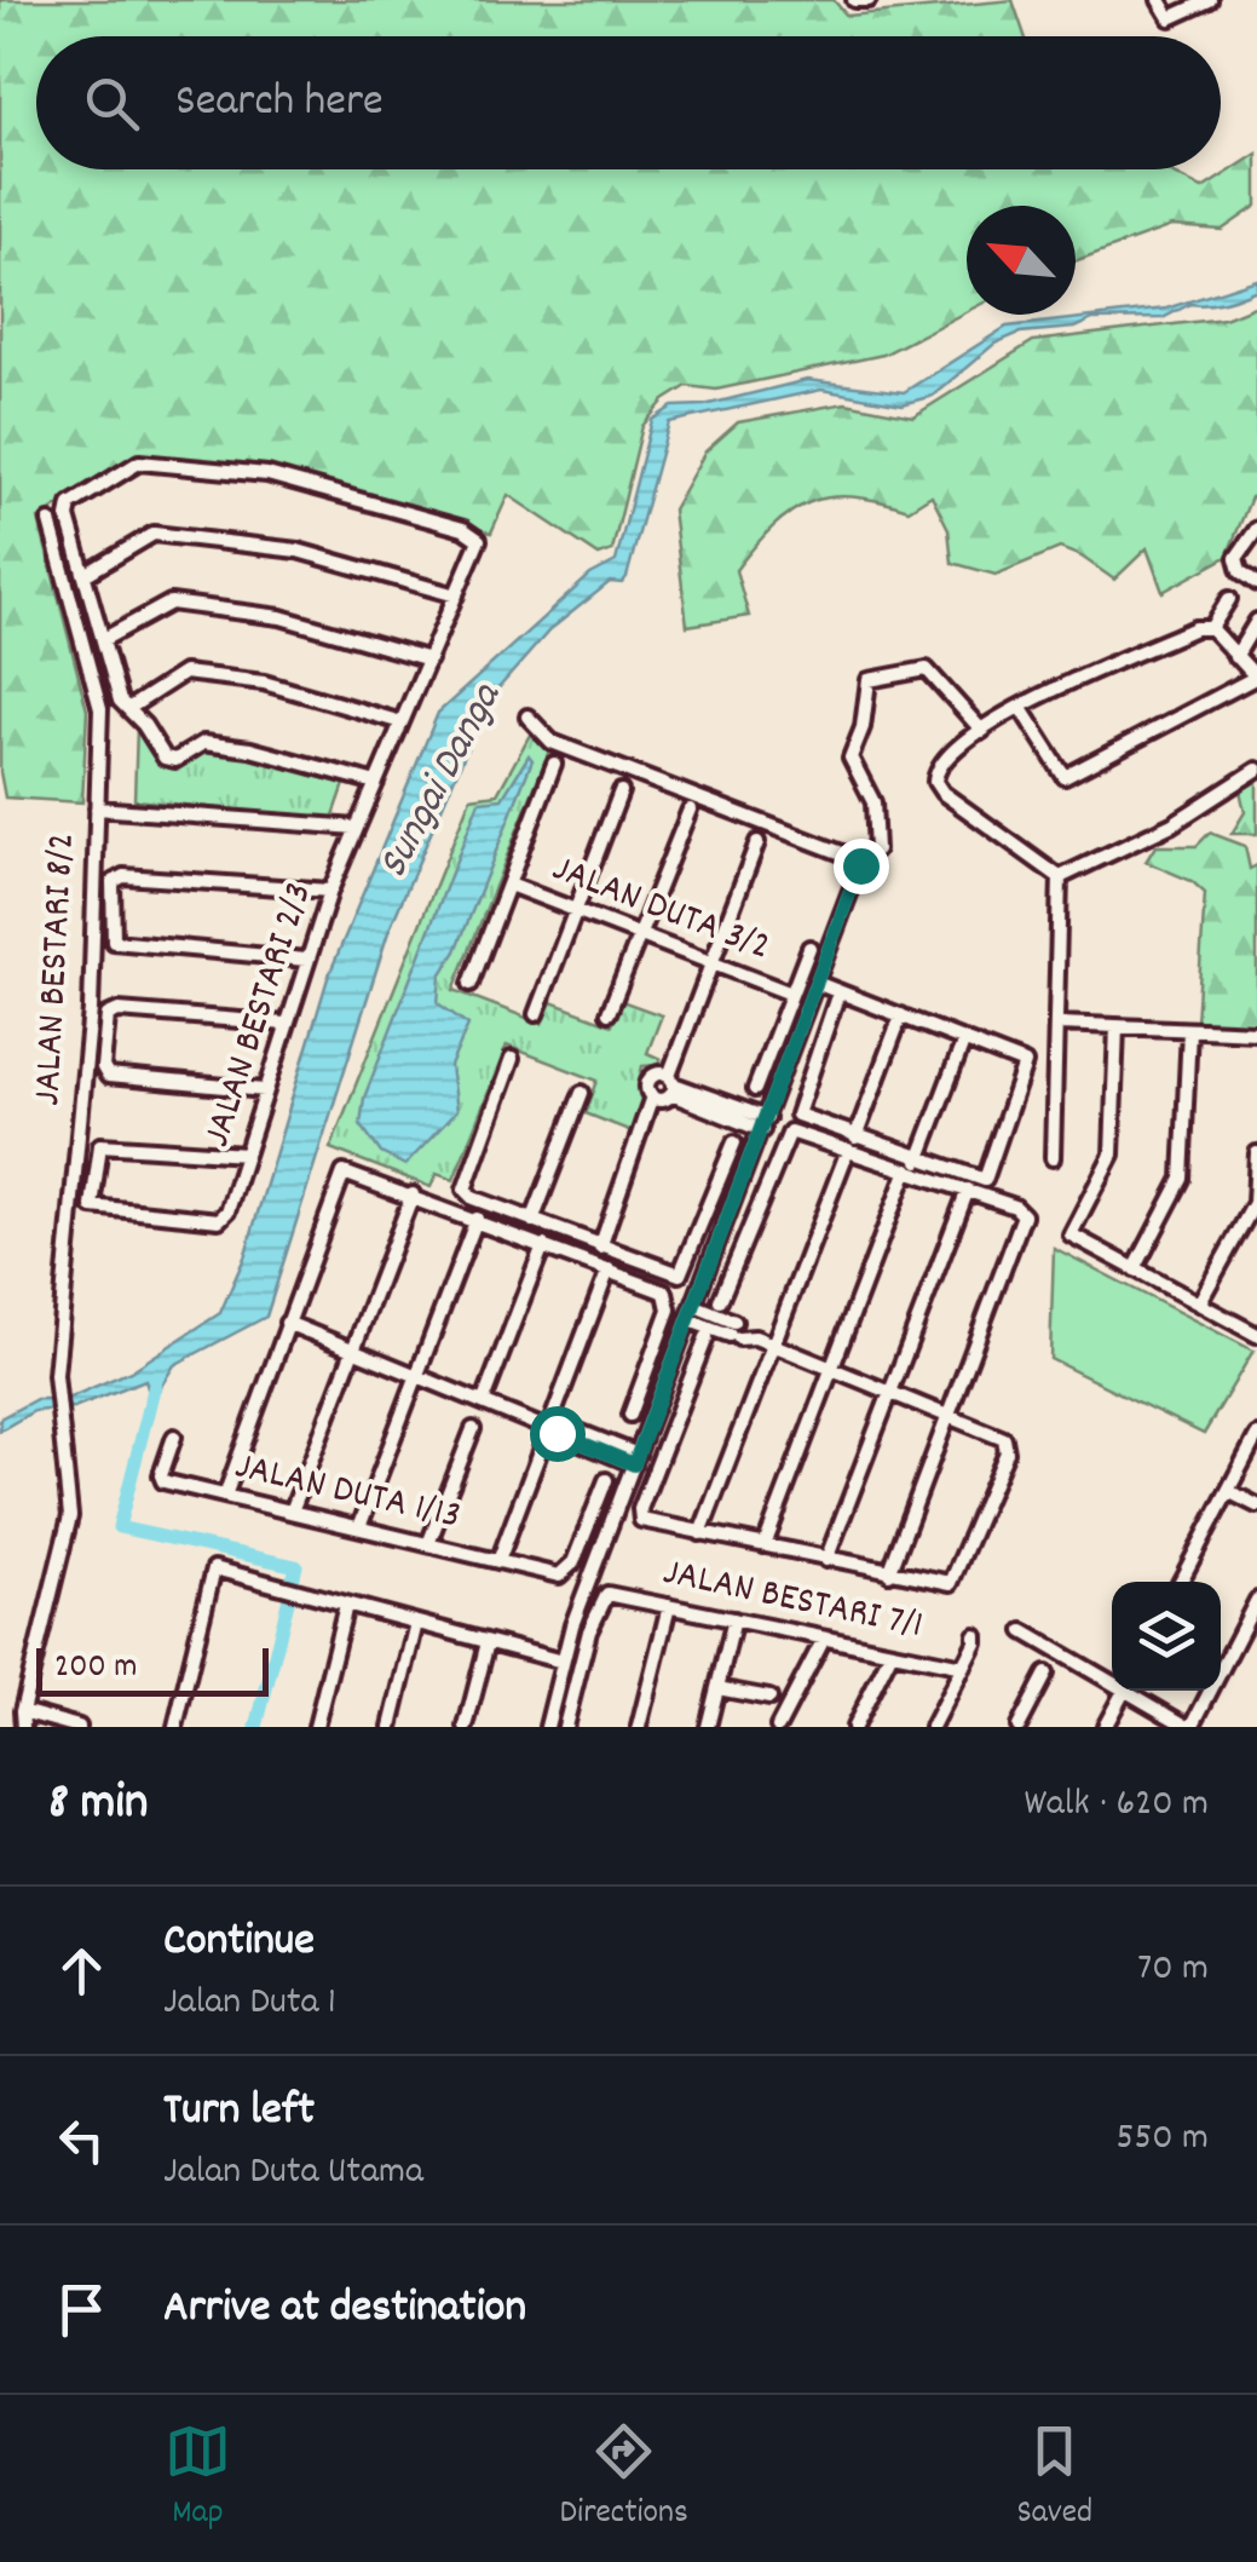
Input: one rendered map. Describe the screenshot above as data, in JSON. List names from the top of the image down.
{
  "streets": {
    "street": [
      "JALAN DUTA 3/2",
      "JALAN BESTARI 8/2",
      "JALAN BESTARI 2/3",
      "JALAN DUTA 1/13",
      "JALAN BESTARI 7/1"
    ]
  },
  "water": ["Sungai Danga"],
  "scale_bar": "200 m",
  "north": "top left",
  "page": {
    "search": "Search here",
    "scale": "200 m",
    "heading": ["8 min", "Walk · 620 m"],
    "list": [
      ["Continue", "Jalan Duta 1", "70 m"],
      ["Turn left", "Jalan Duta Utama", "550 m"],
      "Arrive at destination"
    ],
    "nav": ["Map", "Directions", "Saved"]
  }
}
